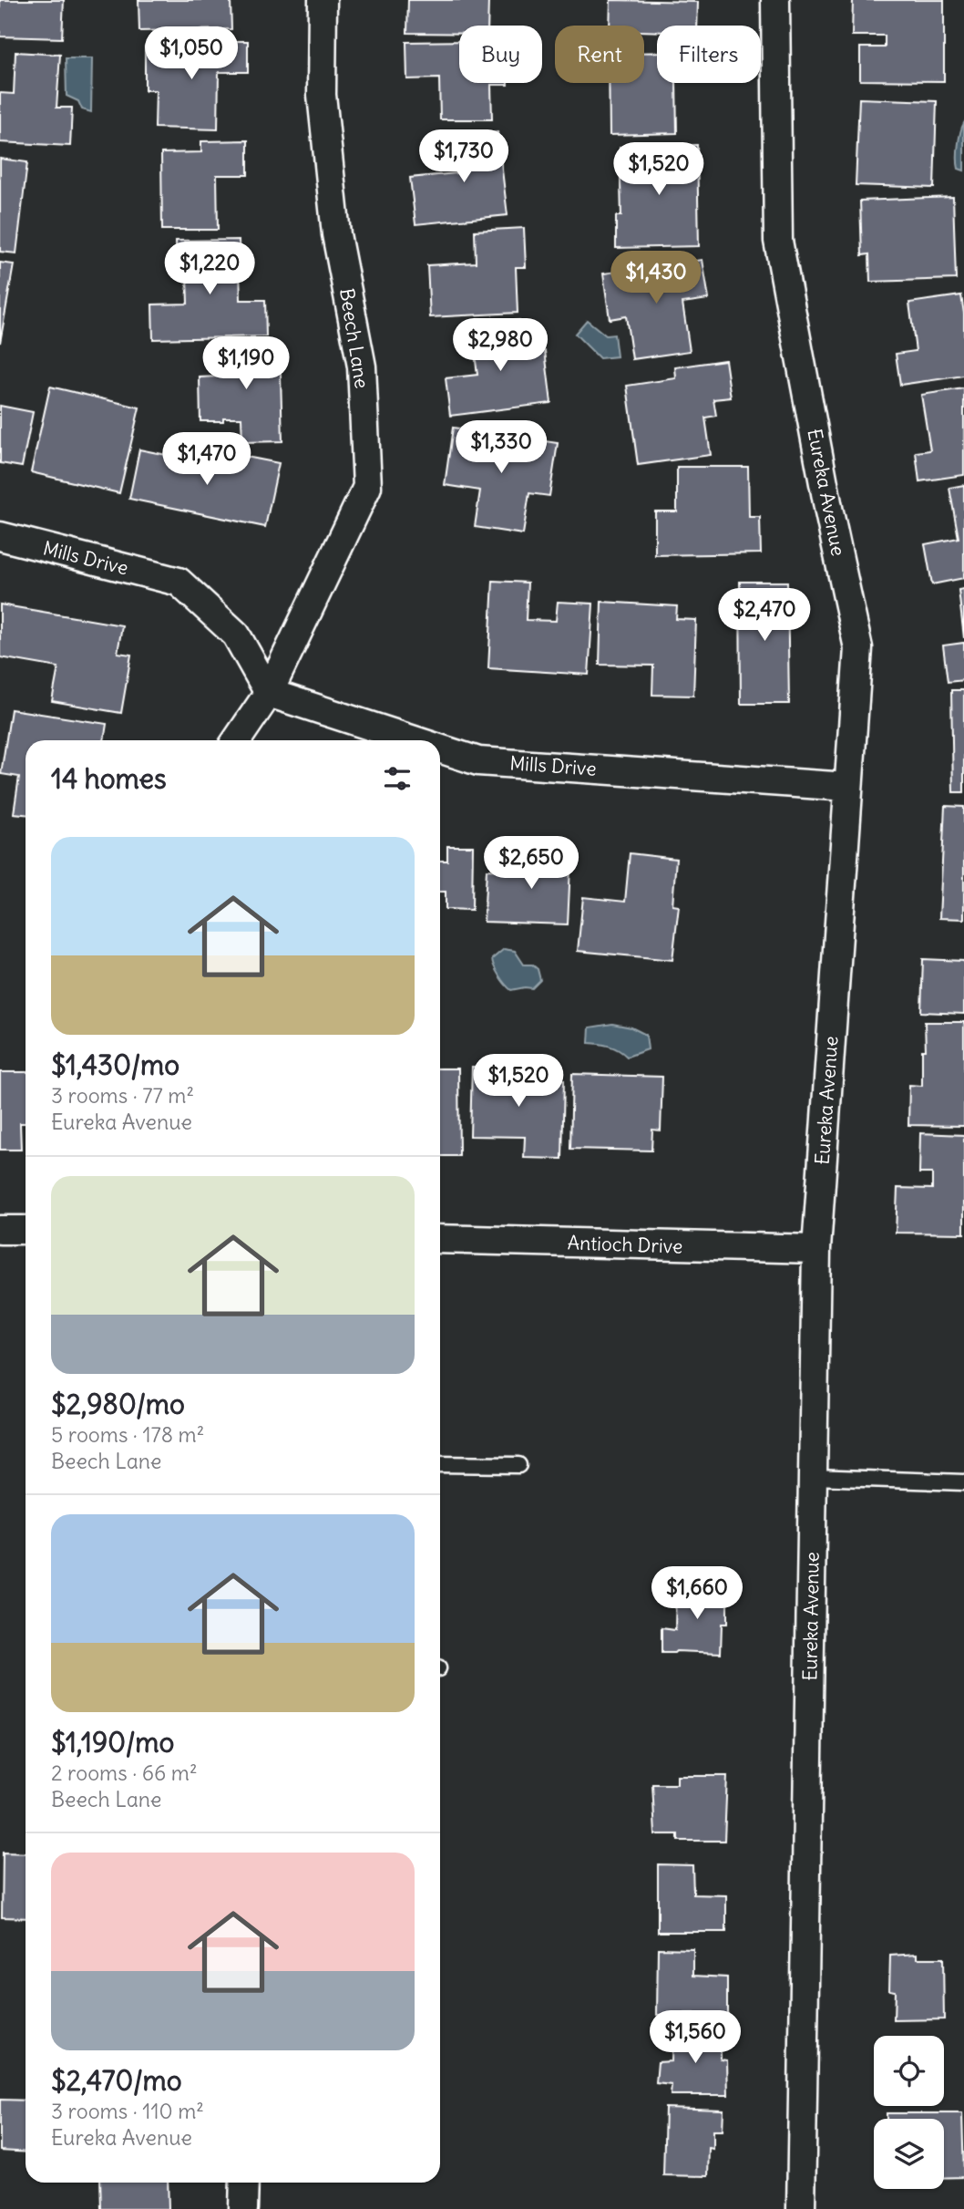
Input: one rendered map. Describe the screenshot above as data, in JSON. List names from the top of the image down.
{
  "streets": {
    "street": [
      "Beech Lane",
      "Eureka Avenue",
      "Mills Drive",
      "Antioch Drive"
    ]
  },
  "crossings": [
    ["Beech Lane", "Mills Drive"],
    ["Eureka Avenue", "Mills Drive"],
    ["Eureka Avenue", "Antioch Drive"]
  ],
  "page": {
    "chip": ["Buy", "Rent", "Filters"],
    "price": [
      "$1,050",
      "$1,730",
      "$1,520",
      "$1,220",
      "$1,430",
      "$2,980",
      "$1,190",
      "$1,330",
      "$1,470",
      "$2,470",
      "$2,650",
      "$1,520",
      "$1,660",
      "$1,560"
    ],
    "heading": "14 homes",
    "list": [
      {
        "name": "$1,430/mo",
        "note": "3 rooms · 77 m² · Eureka Avenue"
      },
      {
        "name": "$2,980/mo",
        "note": "5 rooms · 178 m² · Beech Lane"
      },
      {
        "name": "$1,190/mo",
        "note": "2 rooms · 66 m² · Beech Lane"
      },
      {
        "name": "$2,470/mo",
        "note": "3 rooms · 110 m² · Eureka Avenue"
      }
    ]
  }
}
